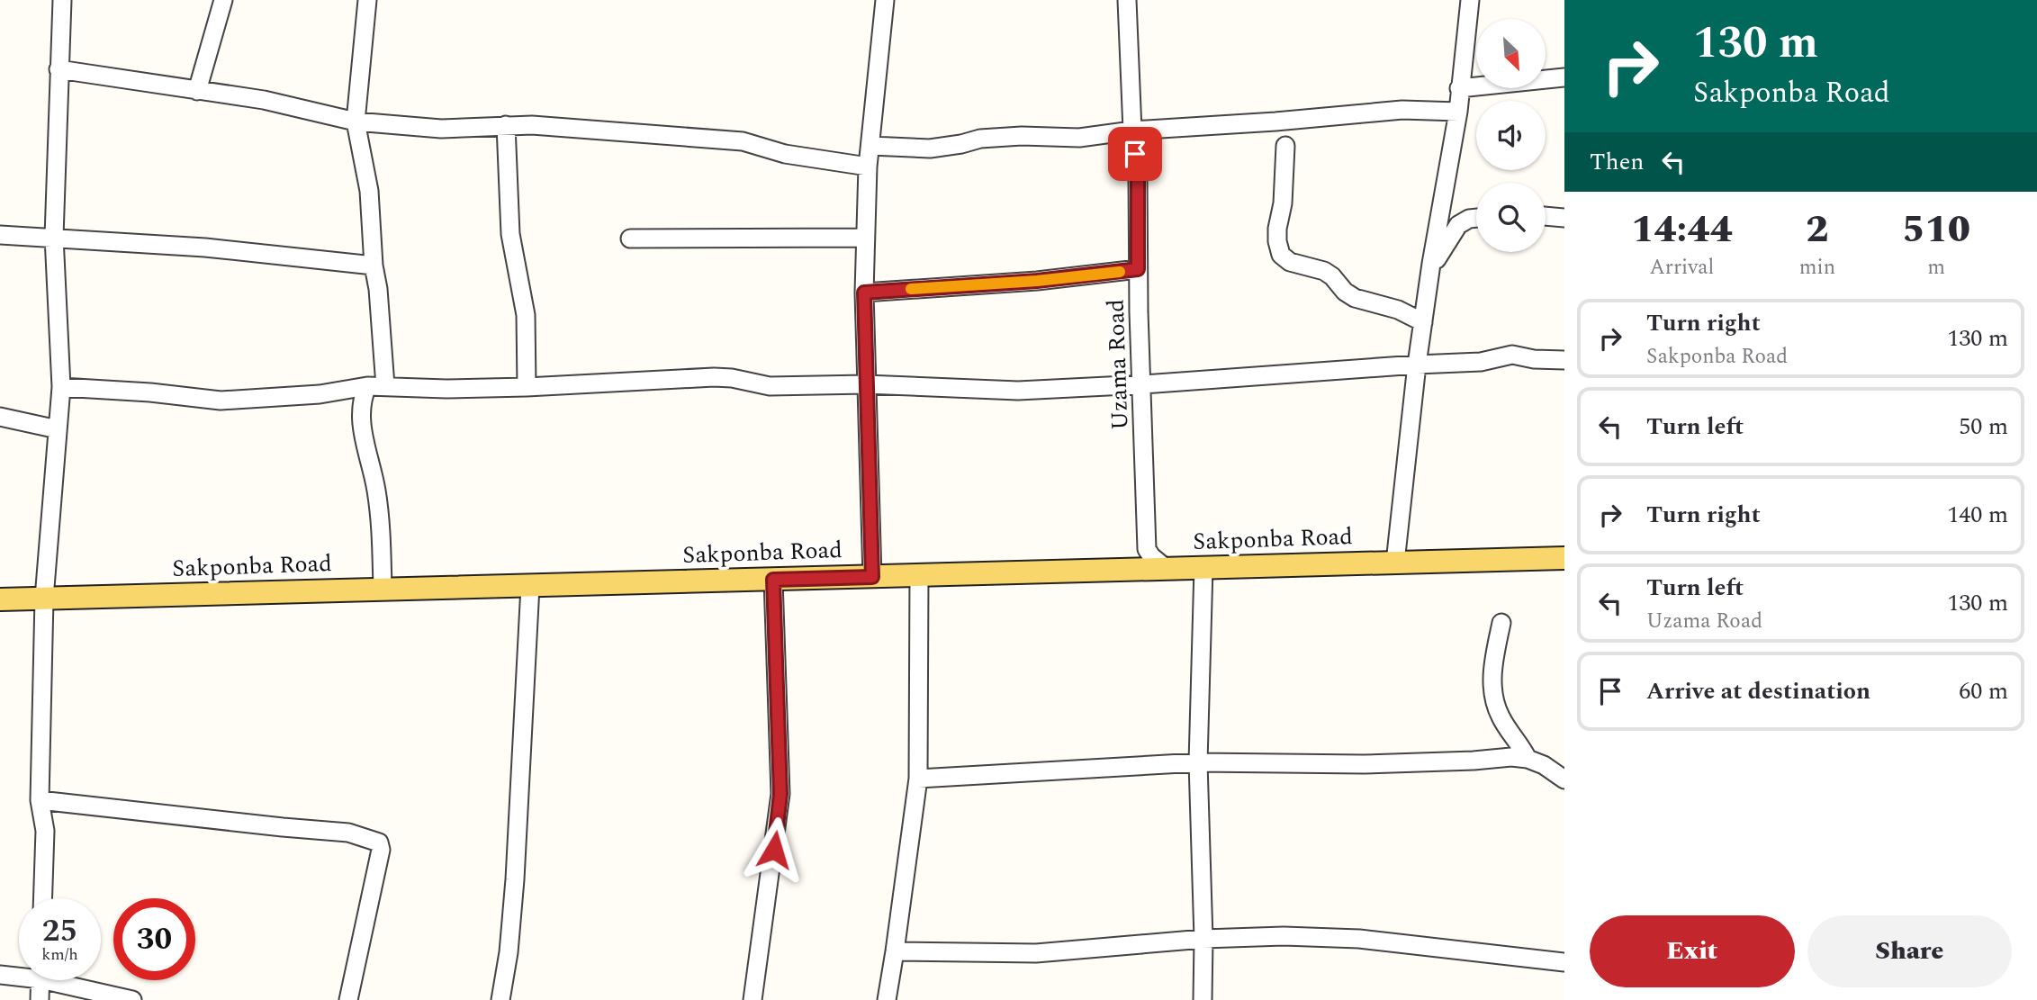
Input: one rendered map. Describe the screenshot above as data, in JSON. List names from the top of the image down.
{
  "streets": {
    "main road": ["Sakponba Road"],
    "street": ["Uzama Road"]
  },
  "crossings": [
    ["Uzama Road", "Sakponba Road"]
  ],
  "north": "bottom right",
  "page": {
    "turn": ["130 m", "Sakponba Road"],
    "then": "Then",
    "eta": [
      "14:44",
      "Arrival",
      "2",
      "min",
      "510",
      "m"
    ],
    "list": [
      {
        "name": "Turn right",
        "note": "Sakponba Road",
        "value": "130 m"
      },
      {
        "name": "Turn left",
        "value": "50 m"
      },
      {
        "name": "Turn right",
        "value": "140 m"
      },
      {
        "name": "Turn left",
        "note": "Uzama Road",
        "value": "130 m"
      },
      {
        "name": "Arrive at destination",
        "value": "60 m"
      }
    ],
    "speed": "25 km/h",
    "limit": "30",
    "buttons": ["Exit", "Share"]
  }
}
